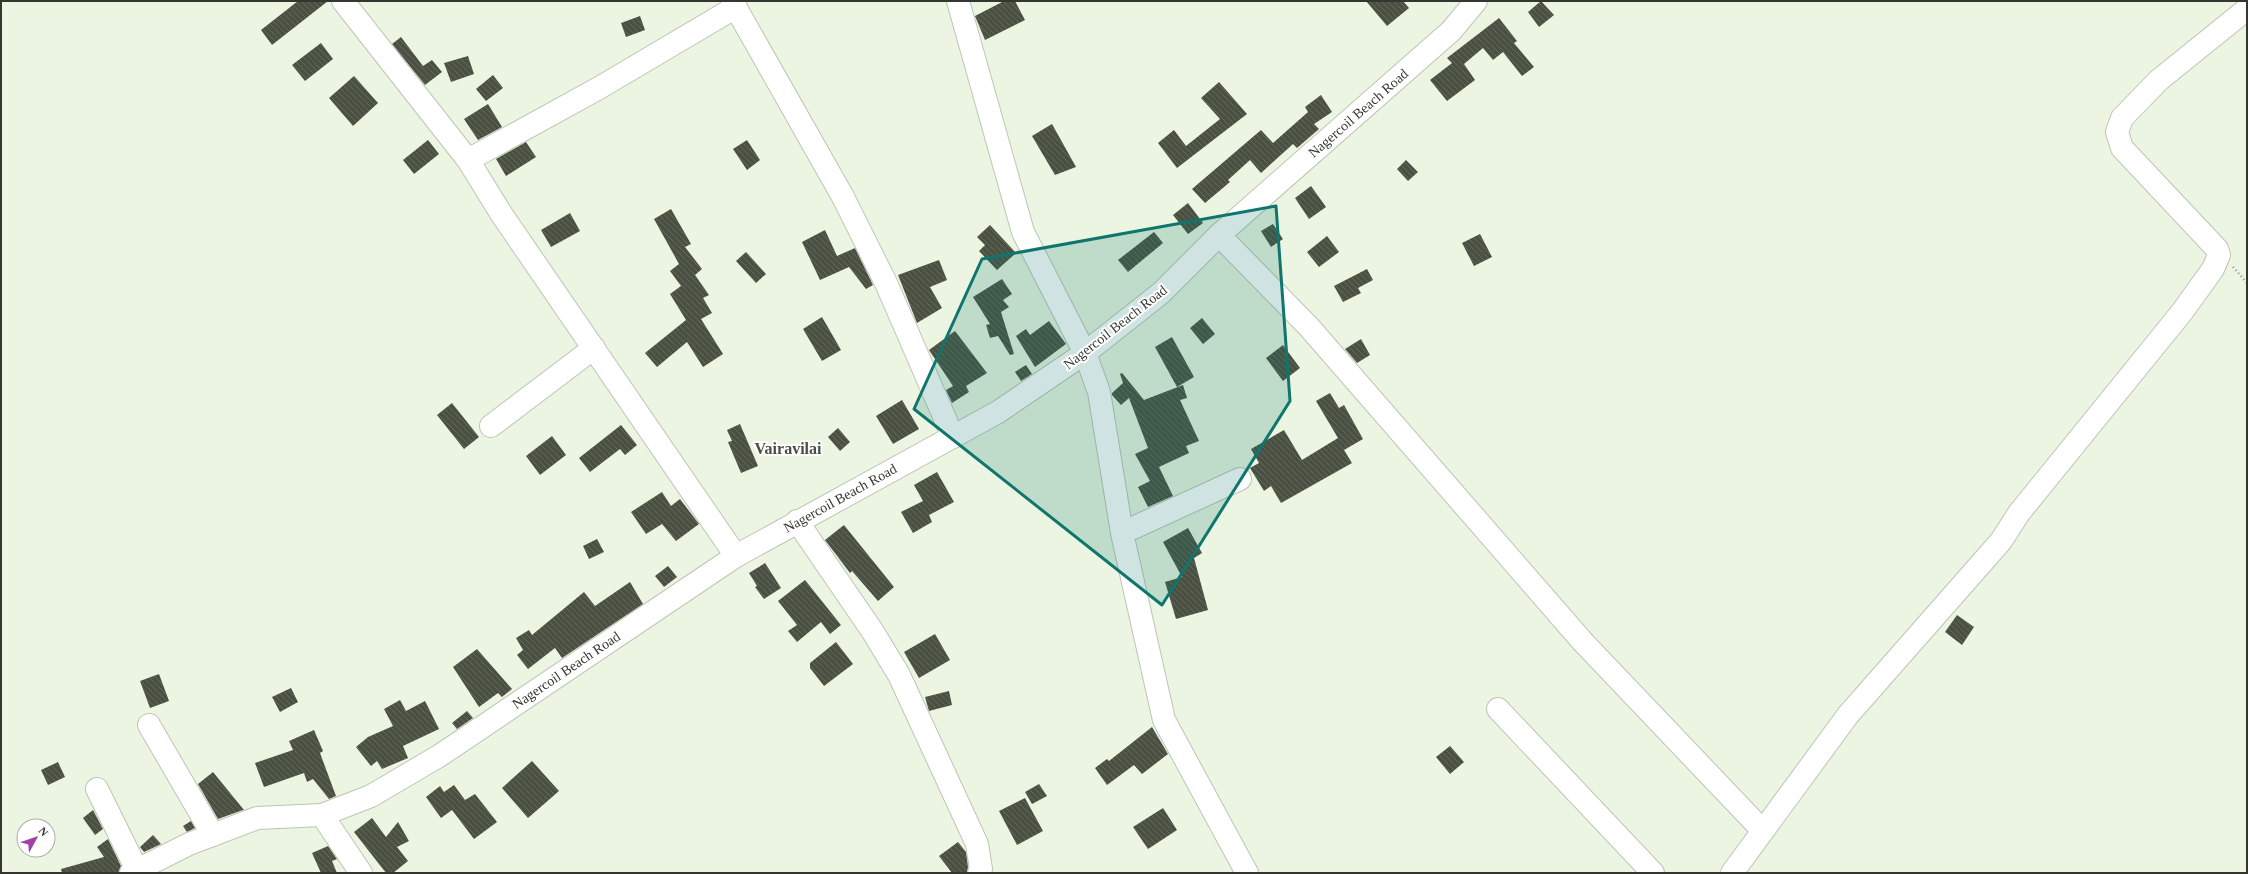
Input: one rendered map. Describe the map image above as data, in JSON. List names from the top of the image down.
{
  "streets": {
    "street": ["Nagercoil Beach Road"]
  },
  "districts": ["Vairavilai"],
  "north": "top right"
}
